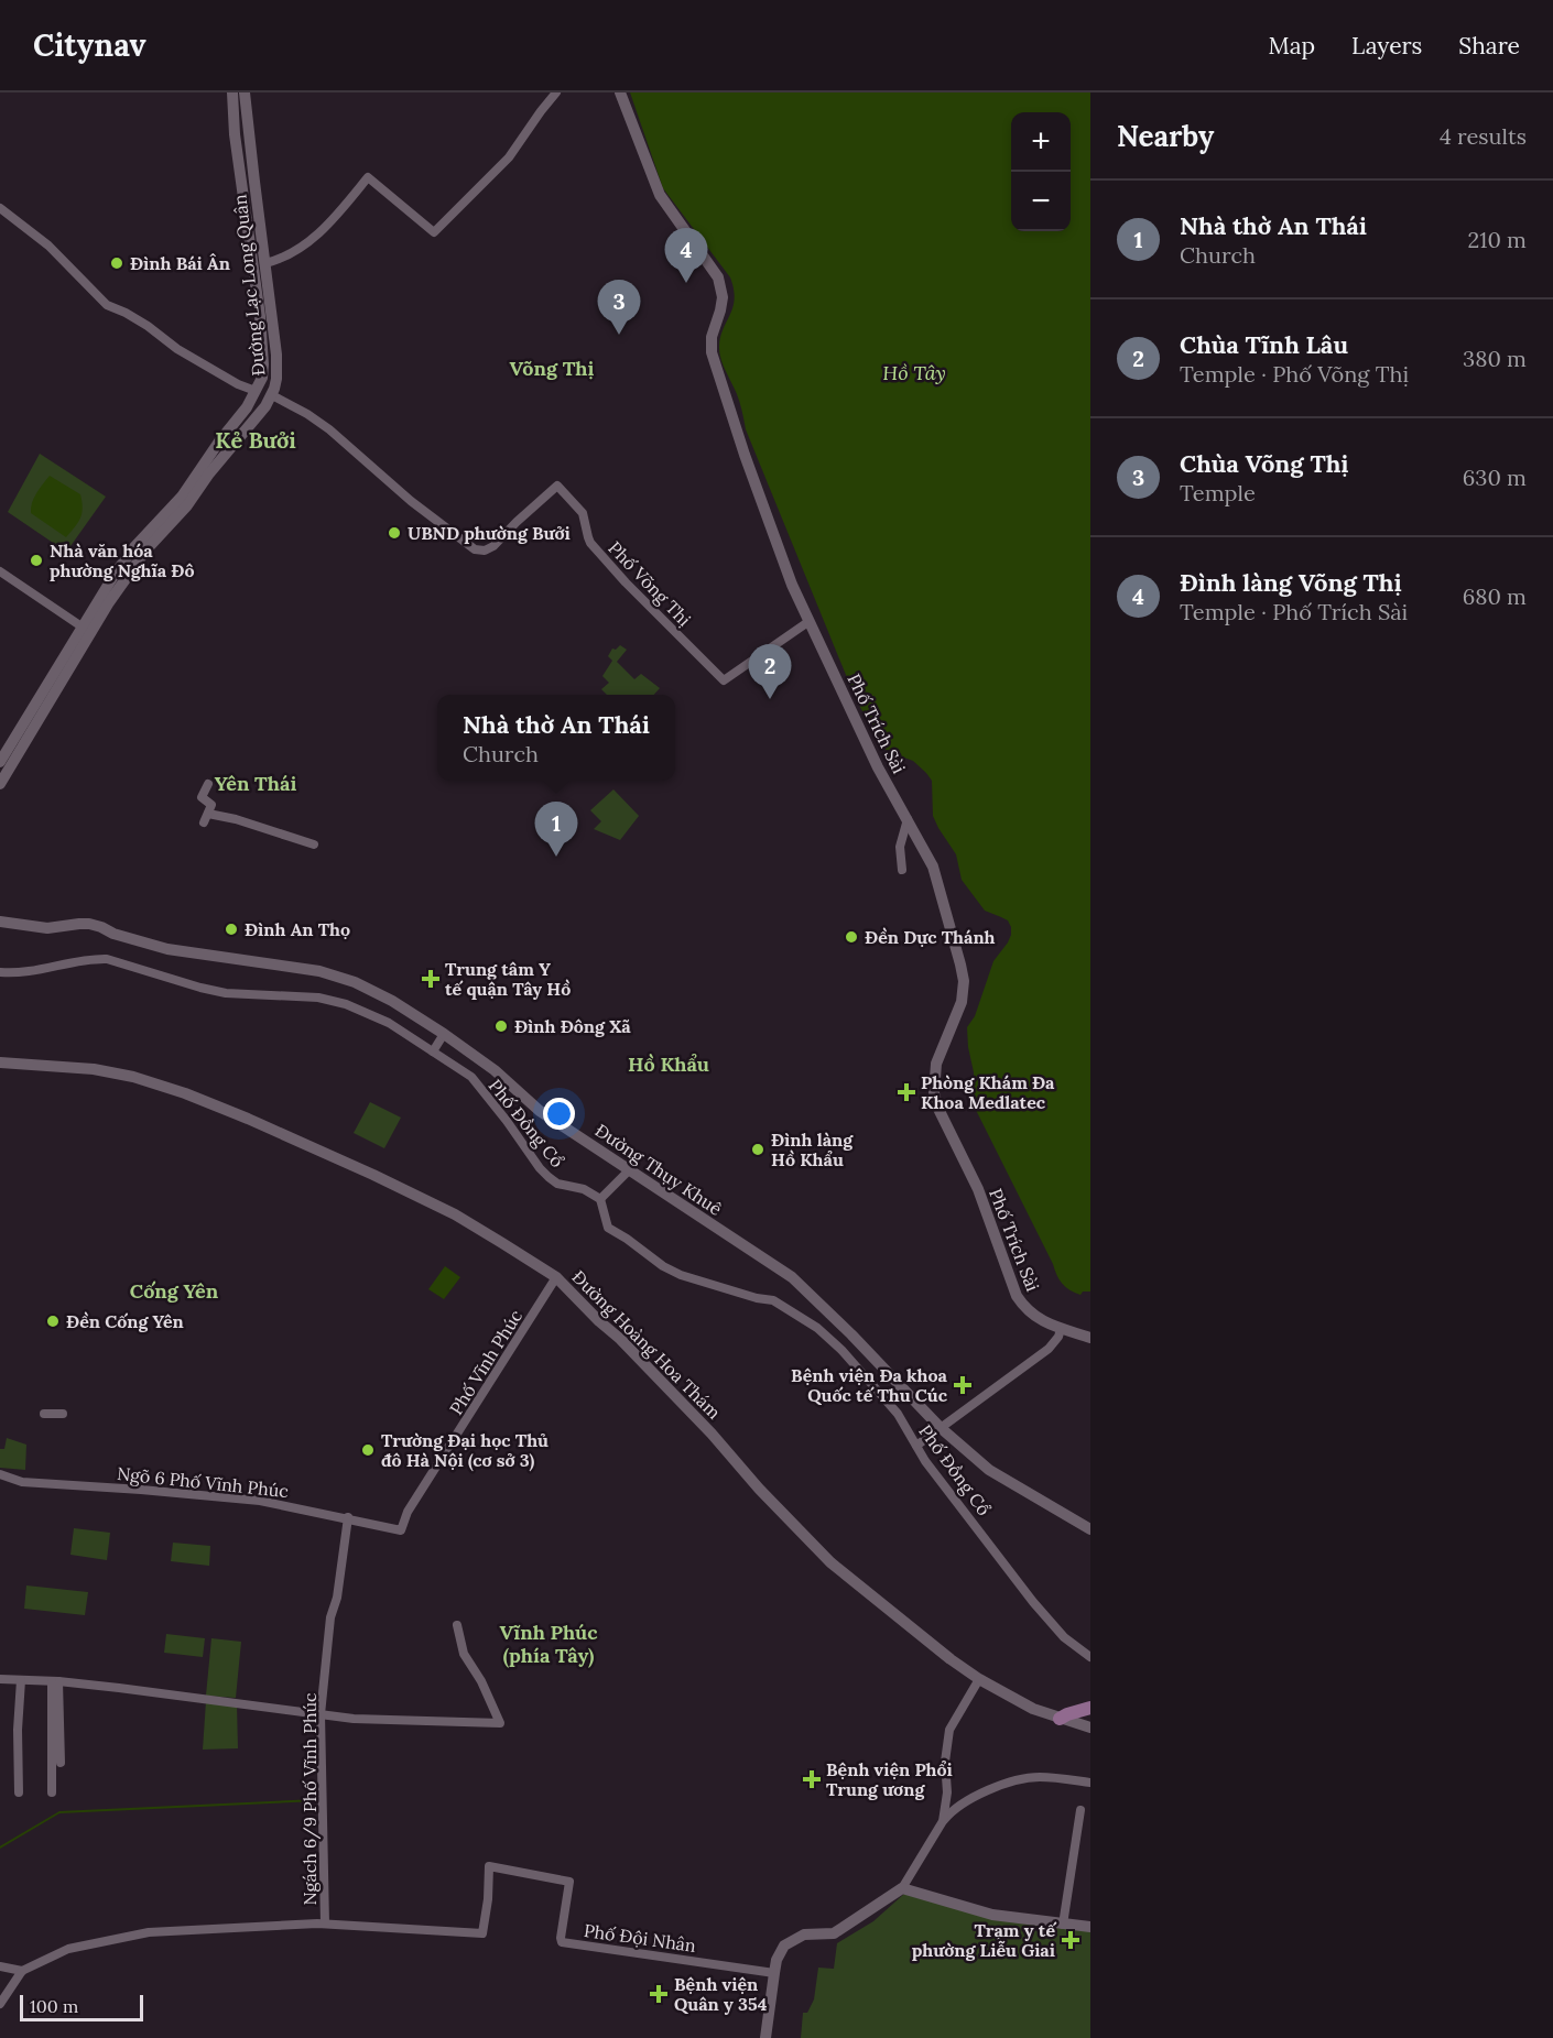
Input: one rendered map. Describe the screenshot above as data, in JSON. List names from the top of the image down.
{
  "streets": {
    "main road": [
      "Đường Lạc Long Quân",
      "Phố Trích Sài",
      "Đường Thụy Khuê",
      "Đường Hoàng Hoa Thám"
    ],
    "street": [
      "Phố Võng Thị",
      "Phố Đồng Cổ",
      "Phố Vĩnh Phúc",
      "Ngõ 6 Phố Vĩnh Phúc",
      "Ngách 6/9 Phố Vĩnh Phúc",
      "Phố Đội Nhân"
    ]
  },
  "crossings": [
    ["Đường Lạc Long Quân", "Phố Võng Thị"],
    ["Phố Võng Thị", "Phố Trích Sài"],
    ["Đường Hoàng Hoa Thám", "Phố Vĩnh Phúc"],
    ["Phố Vĩnh Phúc", "Ngõ 6 Phố Vĩnh Phúc"],
    ["Ngõ 6 Phố Vĩnh Phúc", "Ngách 6/9 Phố Vĩnh Phúc"],
    ["Ngách 6/9 Phố Vĩnh Phúc", "Phố Đội Nhân"]
  ],
  "districts": [
    "Võng Thị",
    "Kẻ Bưởi",
    "Yên Thái",
    "Hồ Khẩu",
    "Cống Yên",
    "Vĩnh Phúc (phía Tây)"
  ],
  "water": ["Hồ Tây"],
  "places": {
    "other": [
      "Đình Bái Ân",
      "UBND phường Bưởi",
      "Nhà văn hóa phường Nghĩa Đô",
      "Đình An Thọ",
      "Đền Dực Thánh",
      "Đình Đông Xã",
      "Đình làng Hồ Khẩu",
      "Đền Cống Yên",
      "Trường Đại học Thủ đô Hà Nội (cơ sở 3)"
    ],
    "health": [
      "Trung tâm Y tế quận Tây Hồ",
      "Phòng Khám Đa Khoa Medlatec",
      "Bệnh viện Đa khoa Quốc tế Thu Cúc",
      "Bệnh viện Phổi Trung ương",
      "Trạm y tế phường Liễu Giai",
      "Bệnh viện Quân y 354"
    ]
  },
  "scale_bar": "100 m",
  "page": {
    "header": "Citynav",
    "nav": ["Map", "Layers", "Share"],
    "heading": ["Nearby", "4 results"],
    "map_buttons": ["+", "−"],
    "list": [
      {
        "mark": "1",
        "name": "Nhà thờ An Thái",
        "note": "Church",
        "value": "210 m"
      },
      {
        "mark": "2",
        "name": "Chùa Tĩnh Lâu",
        "note": "Temple · Phố Võng Thị",
        "value": "380 m"
      },
      {
        "mark": "3",
        "name": "Chùa Võng Thị",
        "note": "Temple",
        "value": "630 m"
      },
      {
        "mark": "4",
        "name": "Đình làng Võng Thị",
        "note": "Temple · Phố Trích Sài",
        "value": "680 m"
      }
    ],
    "pins": [
      "4",
      "3",
      "2",
      "1"
    ],
    "popup": ["Nhà thờ An Thái", "Church"],
    "scale": "100 m"
  }
}
